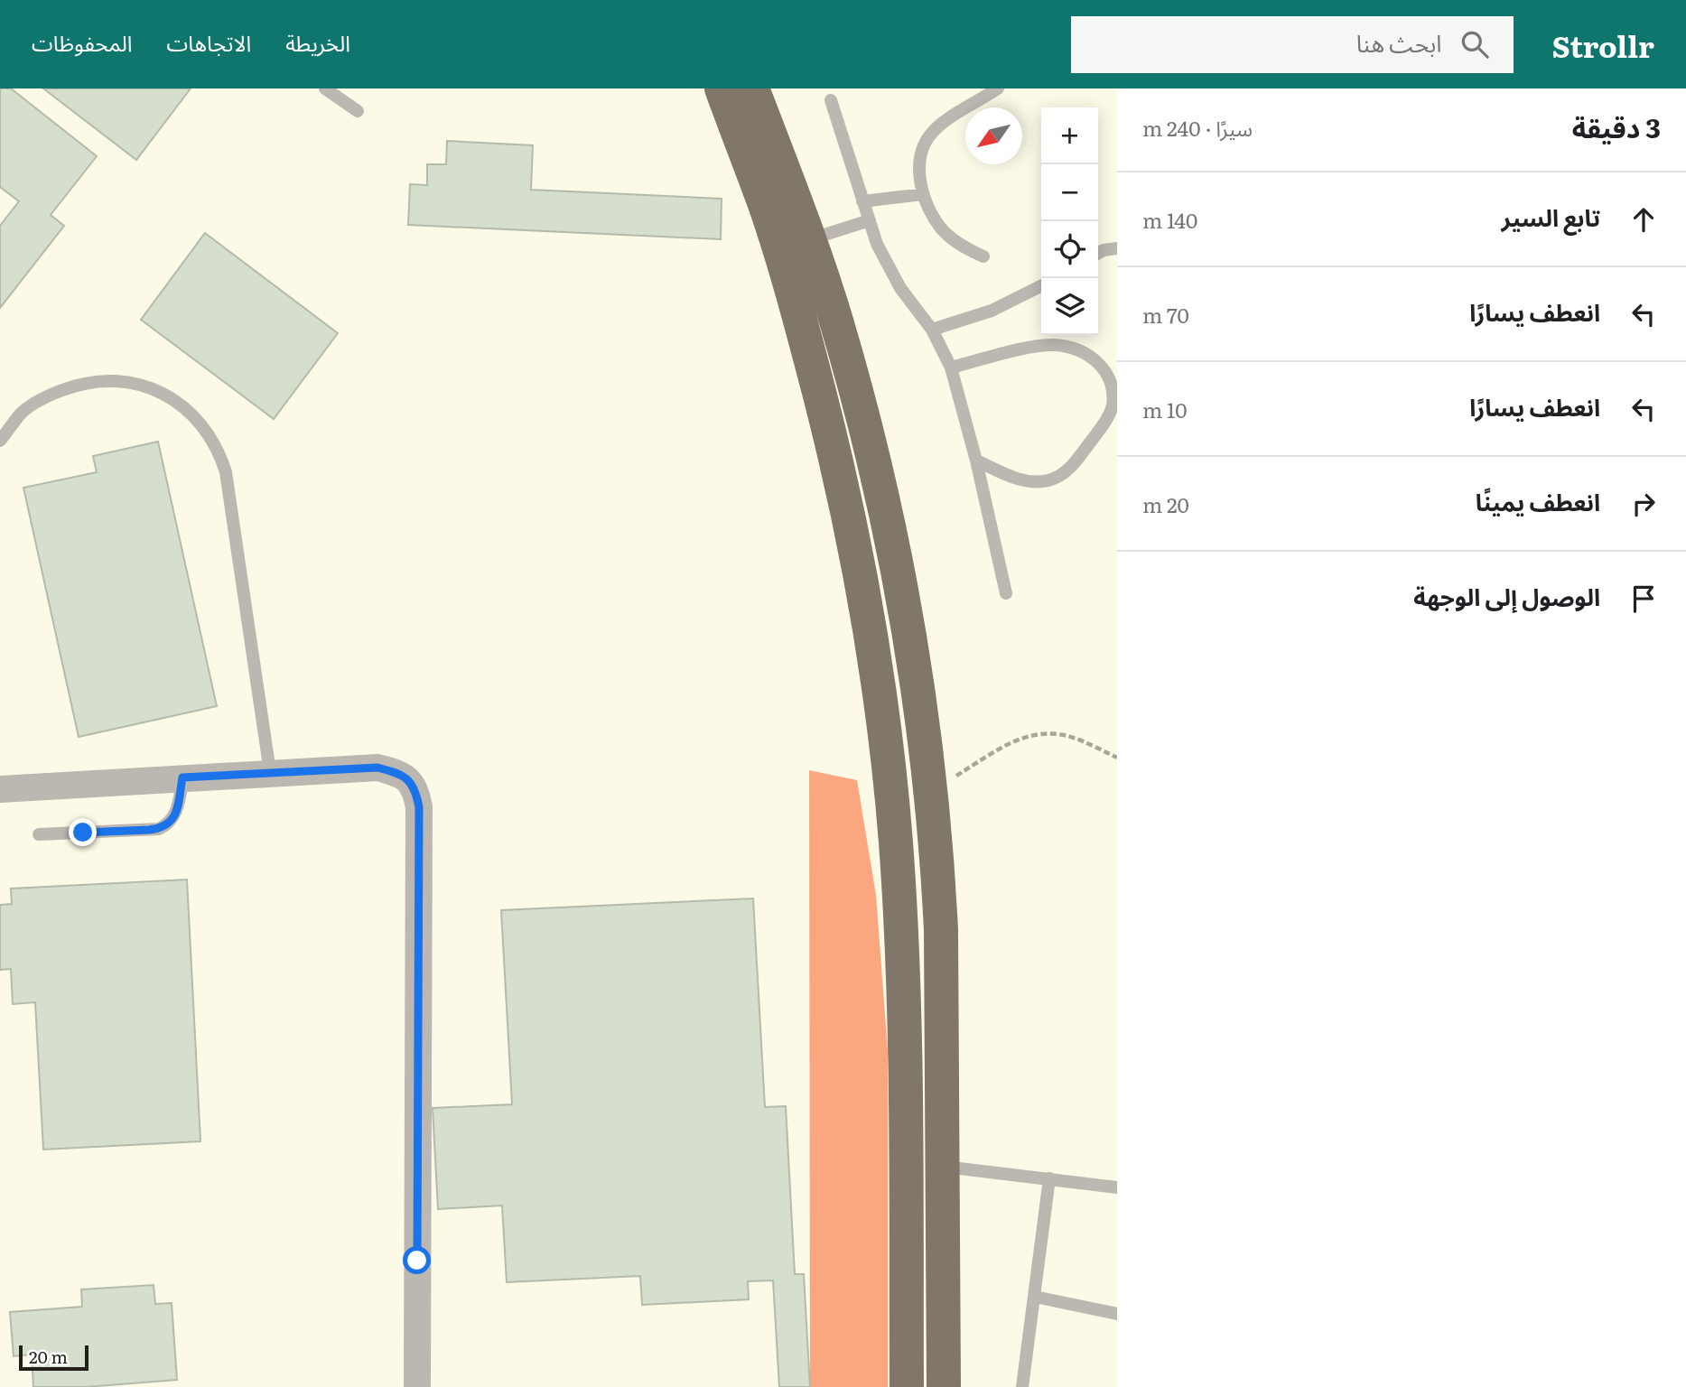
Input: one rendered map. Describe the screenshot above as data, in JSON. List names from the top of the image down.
{
  "scale_bar": "20 m",
  "north": "bottom left",
  "page": {
    "header": "Strollr",
    "search": "ابحث هنا",
    "nav": ["الخريطة", "الاتجاهات", "المحفوظات"],
    "heading": ["3 دقيقة", "سيرًا · 240 m"],
    "map_buttons": ["+", "−"],
    "list": [
      ["تابع السير", "140 m"],
      ["انعطف يسارًا", "70 m"],
      ["انعطف يسارًا", "10 m"],
      ["انعطف يمينًا", "20 m"],
      "الوصول إلى الوجهة"
    ],
    "scale": "20 m"
  }
}
